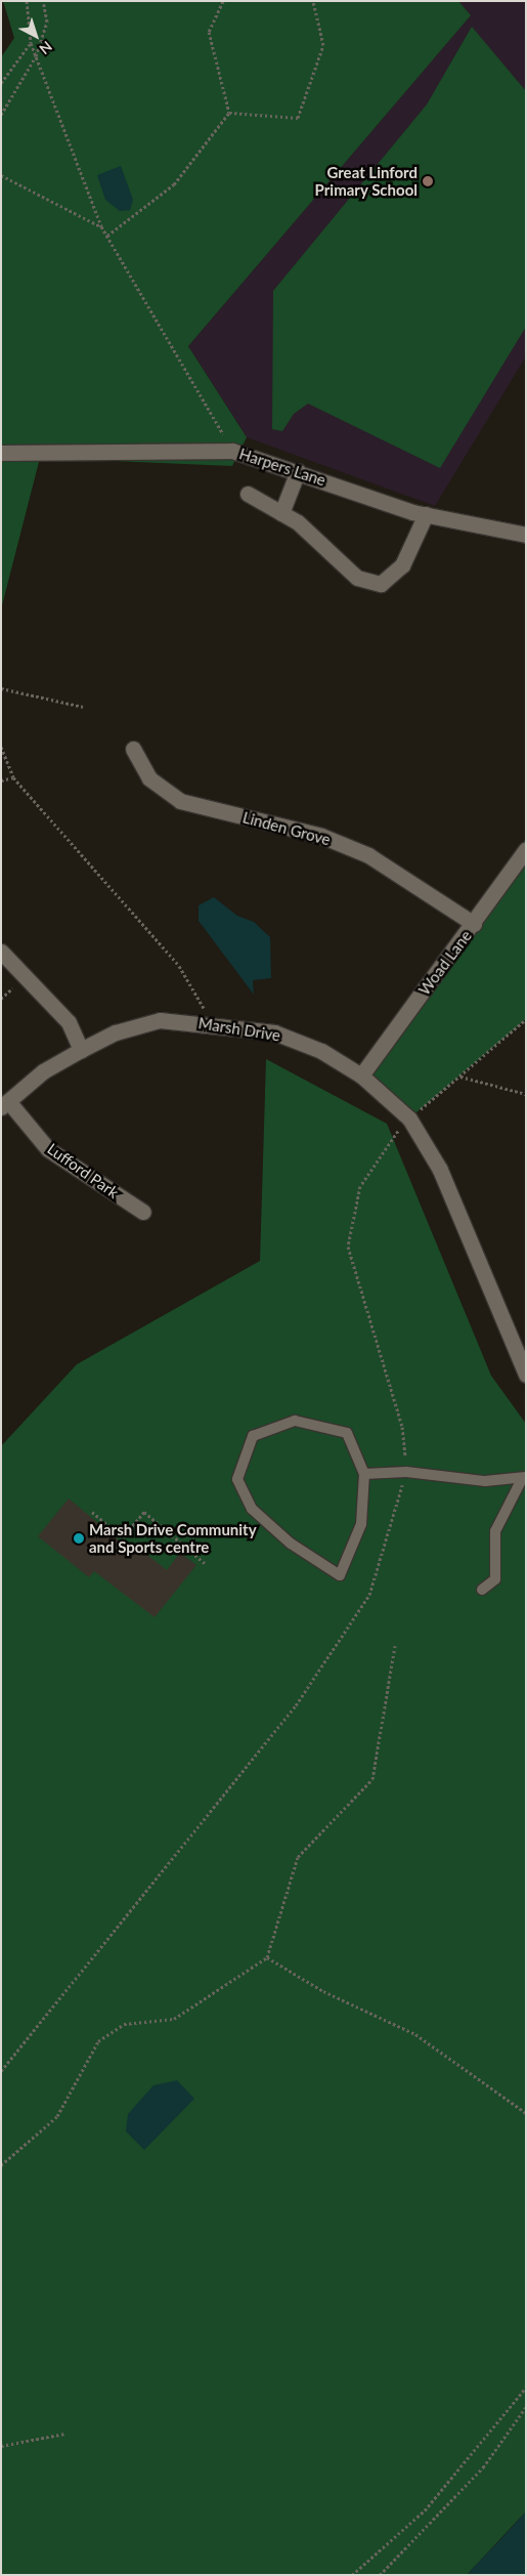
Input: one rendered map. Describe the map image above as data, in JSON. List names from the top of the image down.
{
  "streets": {
    "street": [
      "Harpers Lane",
      "Linden Grove",
      "Woad Lane",
      "Marsh Drive",
      "Lufford Park"
    ]
  },
  "crossings": [
    ["Linden Grove", "Woad Lane"],
    ["Woad Lane", "Marsh Drive"],
    ["Marsh Drive", "Lufford Park"]
  ],
  "places": ["Great Linford Primary School", "Marsh Drive Community and Sports centre"],
  "north": "bottom right"
}
